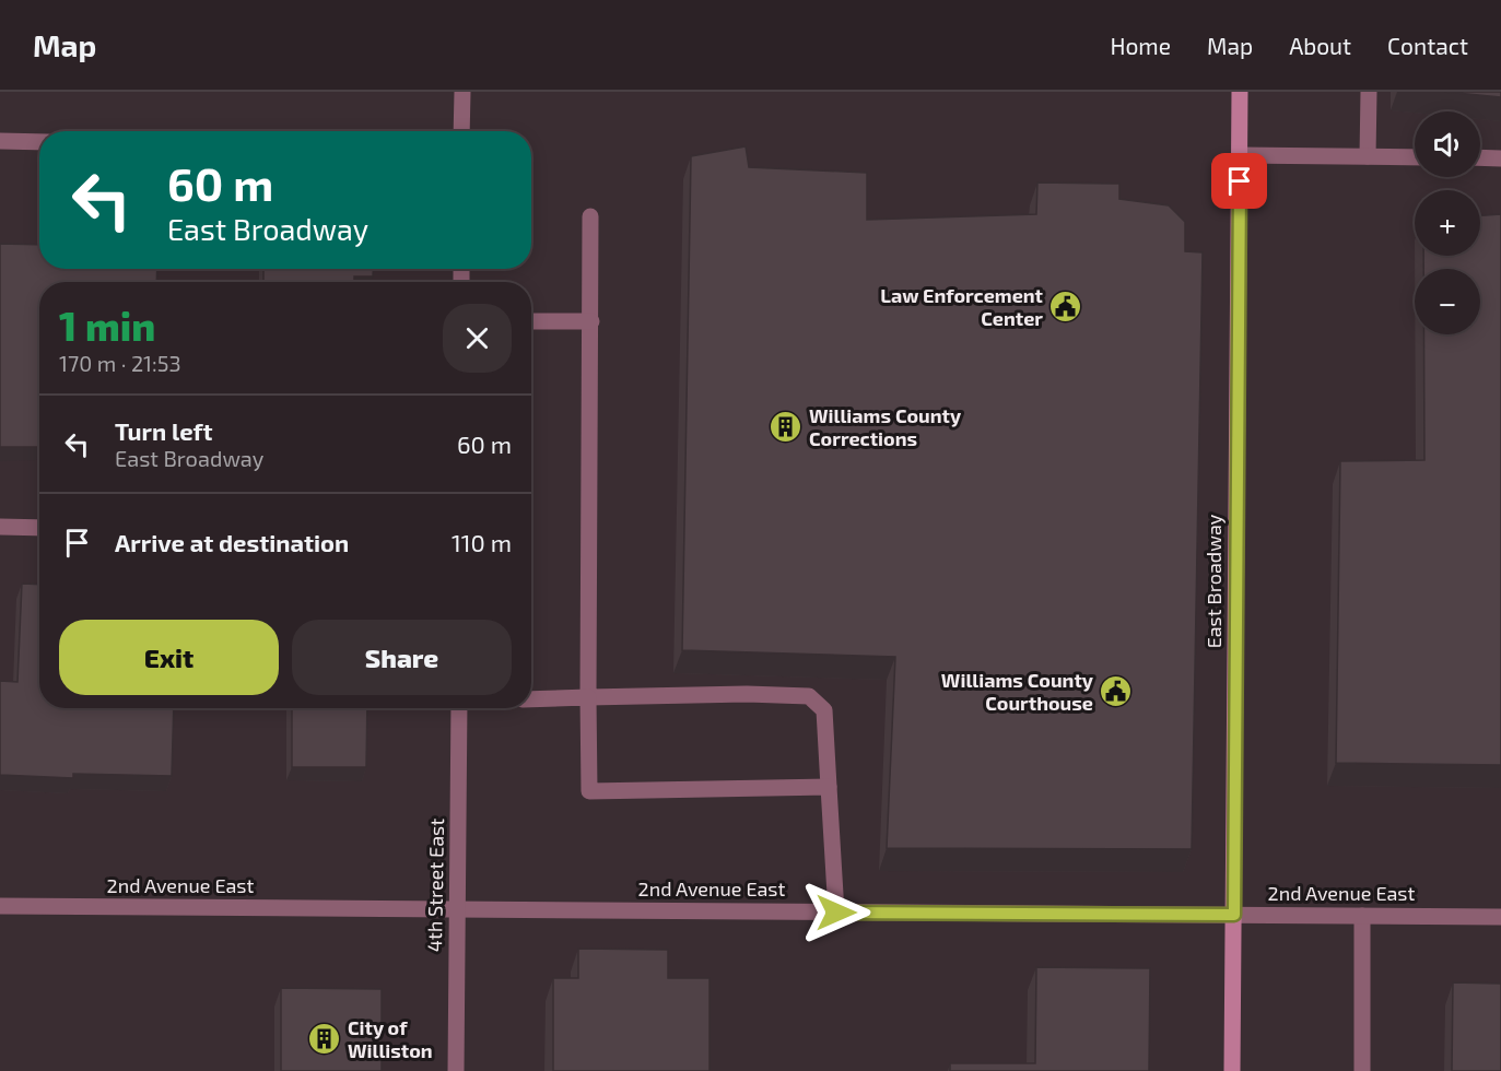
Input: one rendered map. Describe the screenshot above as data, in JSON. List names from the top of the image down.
{
  "streets": {
    "main road": ["East Broadway"],
    "street": ["4th Street East", "2nd Avenue East"]
  },
  "crossings": [
    ["East Broadway", "2nd Avenue East"],
    ["4th Street East", "2nd Avenue East"]
  ],
  "places": {
    "public building": ["Law Enforcement Center", "Williams County Courthouse"],
    "building": ["Williams County Corrections", "City of Williston"]
  },
  "page": {
    "header": "Map",
    "nav": [
      "Home",
      "Map",
      "About",
      "Contact"
    ],
    "map_buttons": ["+", "−"],
    "turn": ["60 m", "East Broadway"],
    "heading": ["1 min", "170 m · 21:53"],
    "list": [
      {
        "name": "Turn left",
        "note": "East Broadway",
        "value": "60 m"
      },
      {
        "name": "Arrive at destination",
        "value": "110 m"
      }
    ],
    "buttons": ["Exit", "Share"]
  }
}
